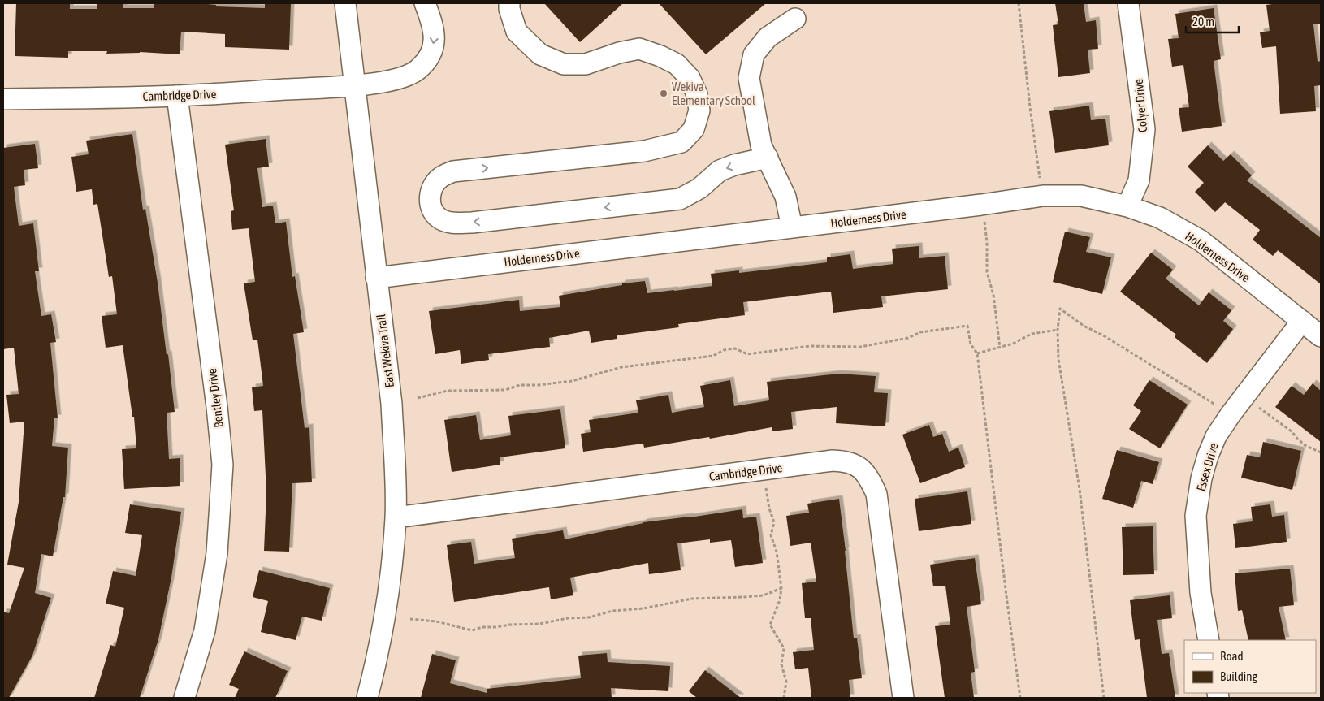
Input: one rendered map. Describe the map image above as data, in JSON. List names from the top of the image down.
{
  "streets": {
    "street": [
      "Cambridge Drive",
      "Colyer Drive",
      "Holderness Drive",
      "East Wekiva Trail",
      "Bentley Drive",
      "Essex Drive"
    ]
  },
  "crossings": [
    ["Cambridge Drive", "East Wekiva Trail"],
    ["Cambridge Drive", "Bentley Drive"],
    ["Colyer Drive", "Holderness Drive"],
    ["Holderness Drive", "East Wekiva Trail"],
    ["Holderness Drive", "Essex Drive"]
  ],
  "places": ["Wekiva Elementary School"],
  "legend": ["Road", "Building"],
  "scale_bar": "20 m"
}
